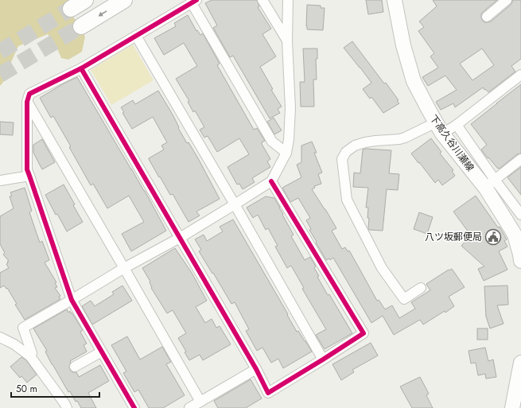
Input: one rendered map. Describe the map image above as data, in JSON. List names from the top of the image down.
{
  "streets": {
    "main road": ["下高久谷川瀬線"]
  },
  "places": {
    "public building": ["八ツ坂郵便局"]
  },
  "scale_bar": "50 m"
}
